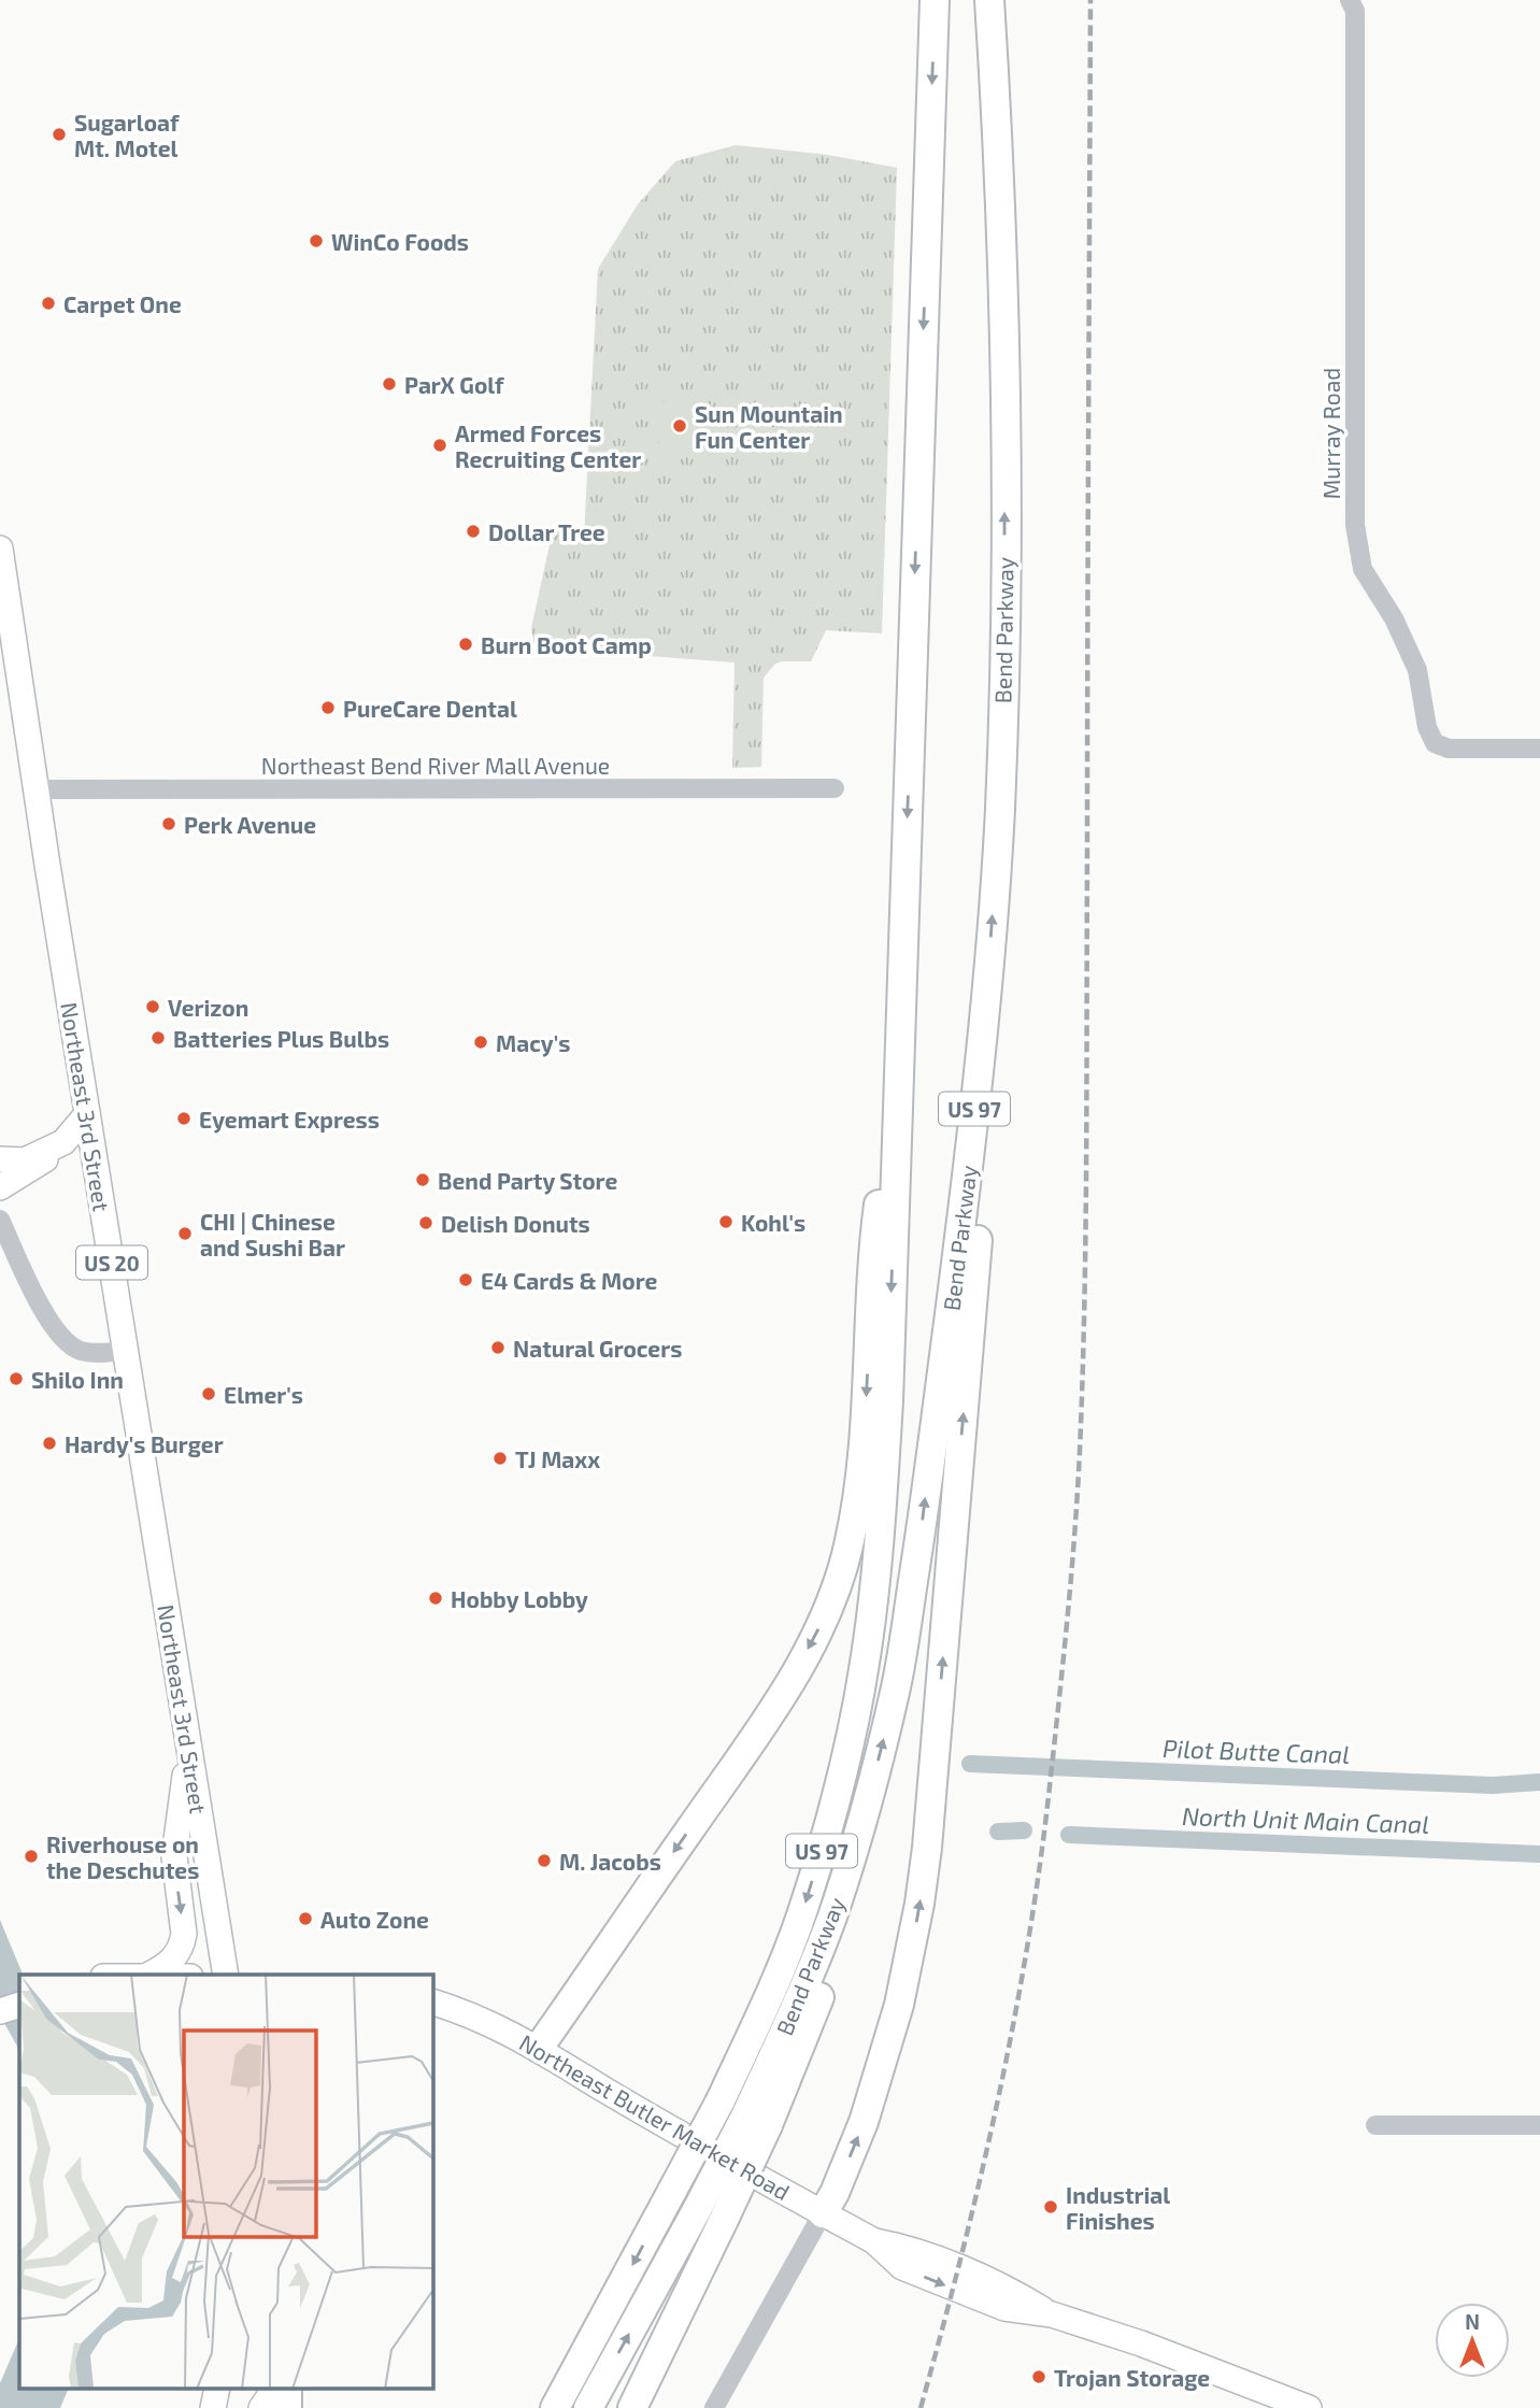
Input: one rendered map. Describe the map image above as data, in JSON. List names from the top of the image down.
{
  "streets": {
    "highway": ["Bend Parkway", "US 97"],
    "main road": ["Northeast 3rd Street", "US 20", "Northeast Butler Market Road"],
    "street": ["Murray Road", "Northeast Bend River Mall Avenue"]
  },
  "crossings": [
    ["Northeast Bend River Mall Avenue", "Northeast 3rd Street"]
  ],
  "water": ["Pilot Butte Canal", "North Unit Main Canal"],
  "places": [
    "Sugarloaf Mt. Motel",
    "WinCo Foods",
    "Carpet One",
    "ParX Golf",
    "Sun Mountain Fun Center",
    "Armed Forces Recruiting Center",
    "Dollar Tree",
    "Burn Boot Camp",
    "PureCare Dental",
    "Perk Avenue",
    "Verizon",
    "Batteries Plus Bulbs",
    "Macy's",
    "Eyemart Express",
    "Bend Party Store",
    "Kohl's",
    "Delish Donuts",
    "CHI | Chinese and Sushi Bar",
    "E4 Cards & More",
    "Natural Grocers",
    "Shilo Inn",
    "Elmer's",
    "Hardy's Burger",
    "TJ Maxx",
    "Hobby Lobby",
    "Riverhouse on the Deschutes",
    "M. Jacobs",
    "Auto Zone",
    "Industrial Finishes",
    "Trojan Storage"
  ],
  "north": "top"
}
